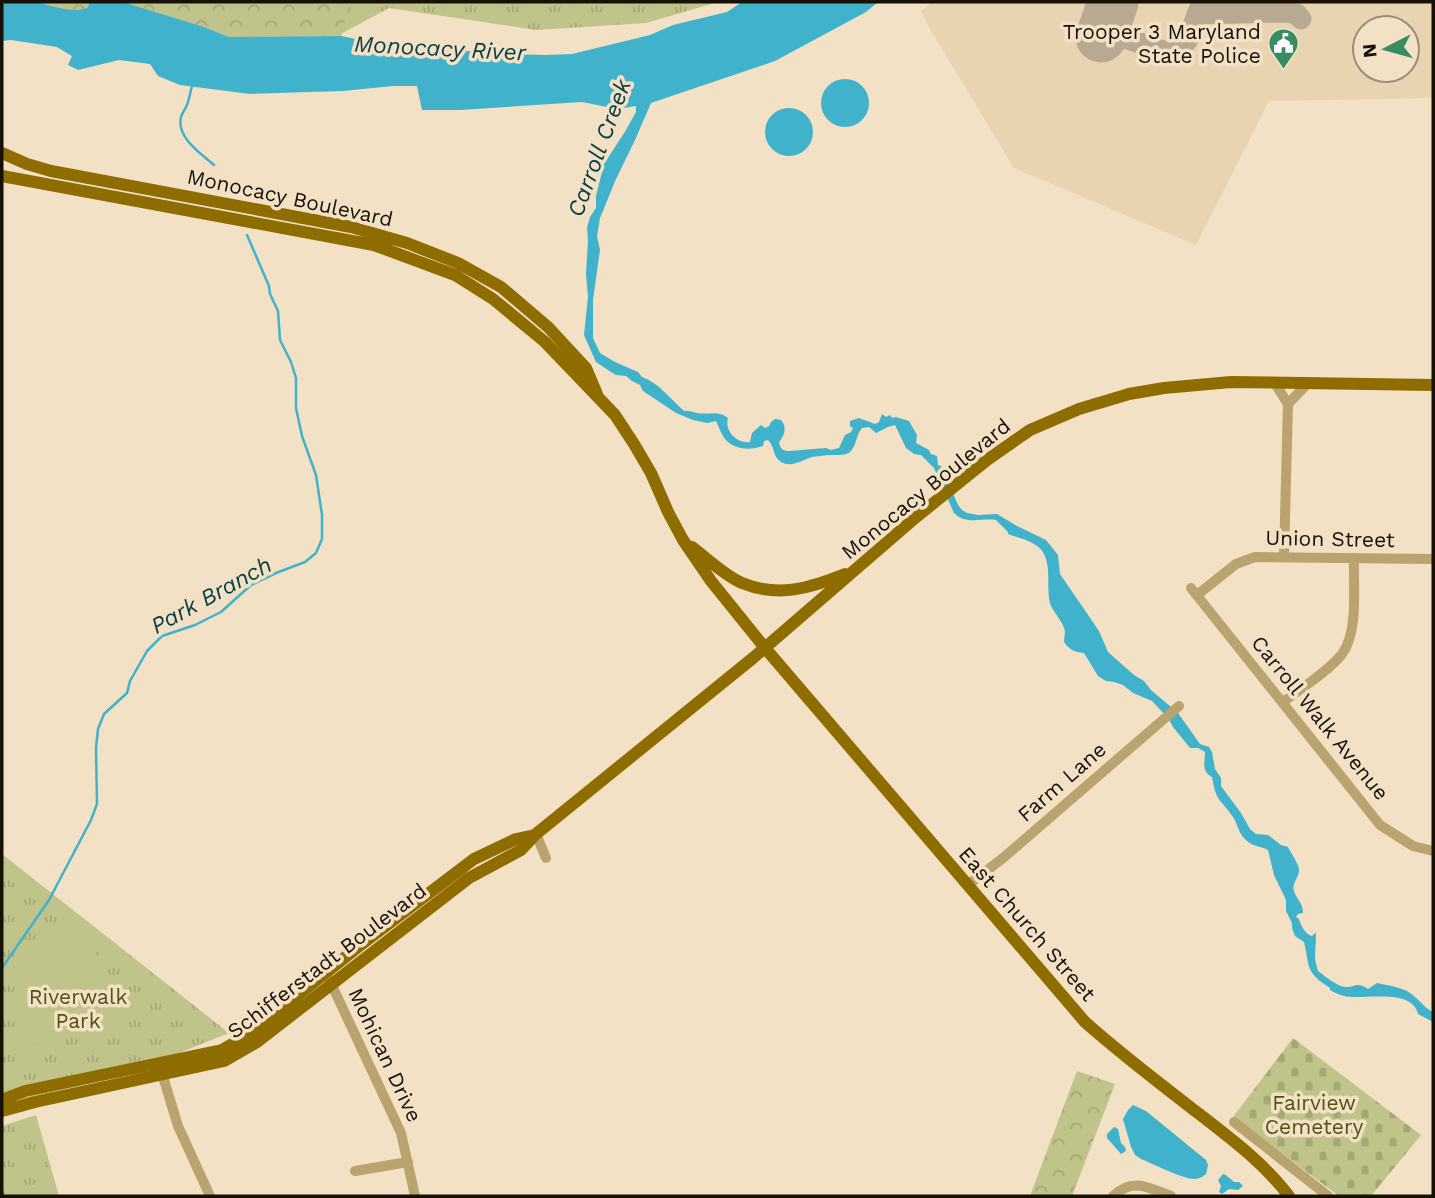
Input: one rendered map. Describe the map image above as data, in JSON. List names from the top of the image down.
{
  "streets": {
    "main road": ["Monocacy Boulevard", "East Church Street", "Schifferstadt Boulevard"],
    "street": [
      "Union Street",
      "Carroll Walk Avenue",
      "Farm Lane",
      "Mohican Drive"
    ]
  },
  "crossings": [
    ["Monocacy Boulevard", "East Church Street"],
    ["Monocacy Boulevard", "Schifferstadt Boulevard"],
    ["Union Street", "Carroll Walk Avenue"],
    ["Farm Lane", "East Church Street"],
    ["East Church Street", "Schifferstadt Boulevard"],
    ["Schifferstadt Boulevard", "Mohican Drive"]
  ],
  "water": ["Monocacy River", "Carroll Creek", "Park Branch"],
  "parks": ["Riverwalk Park", "Fairview Cemetery"],
  "places": {
    "public building": ["Trooper 3 Maryland State Police"]
  },
  "north": "left"
}
